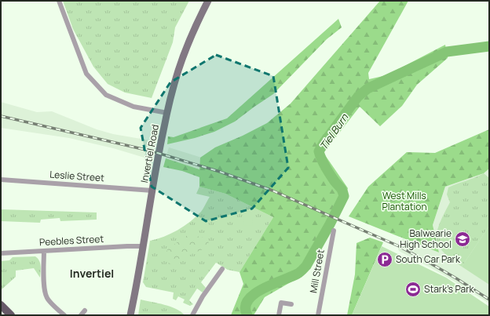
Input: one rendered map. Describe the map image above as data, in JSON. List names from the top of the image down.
{
  "streets": {
    "main road": ["Invertiel Road"],
    "street": ["Leslie Street", "Peebles Street", "Mill Street"]
  },
  "crossings": [
    ["Invertiel Road", "Leslie Street"],
    ["Invertiel Road", "Peebles Street"]
  ],
  "districts": ["Invertiel"],
  "water": ["Tiel Burn"],
  "parks": ["West Mills Plantation"],
  "places": {
    "school or university": ["Balwearie High School"],
    "parking": ["South Car Park"],
    "sports": ["Stark's Park"]
  }
}
